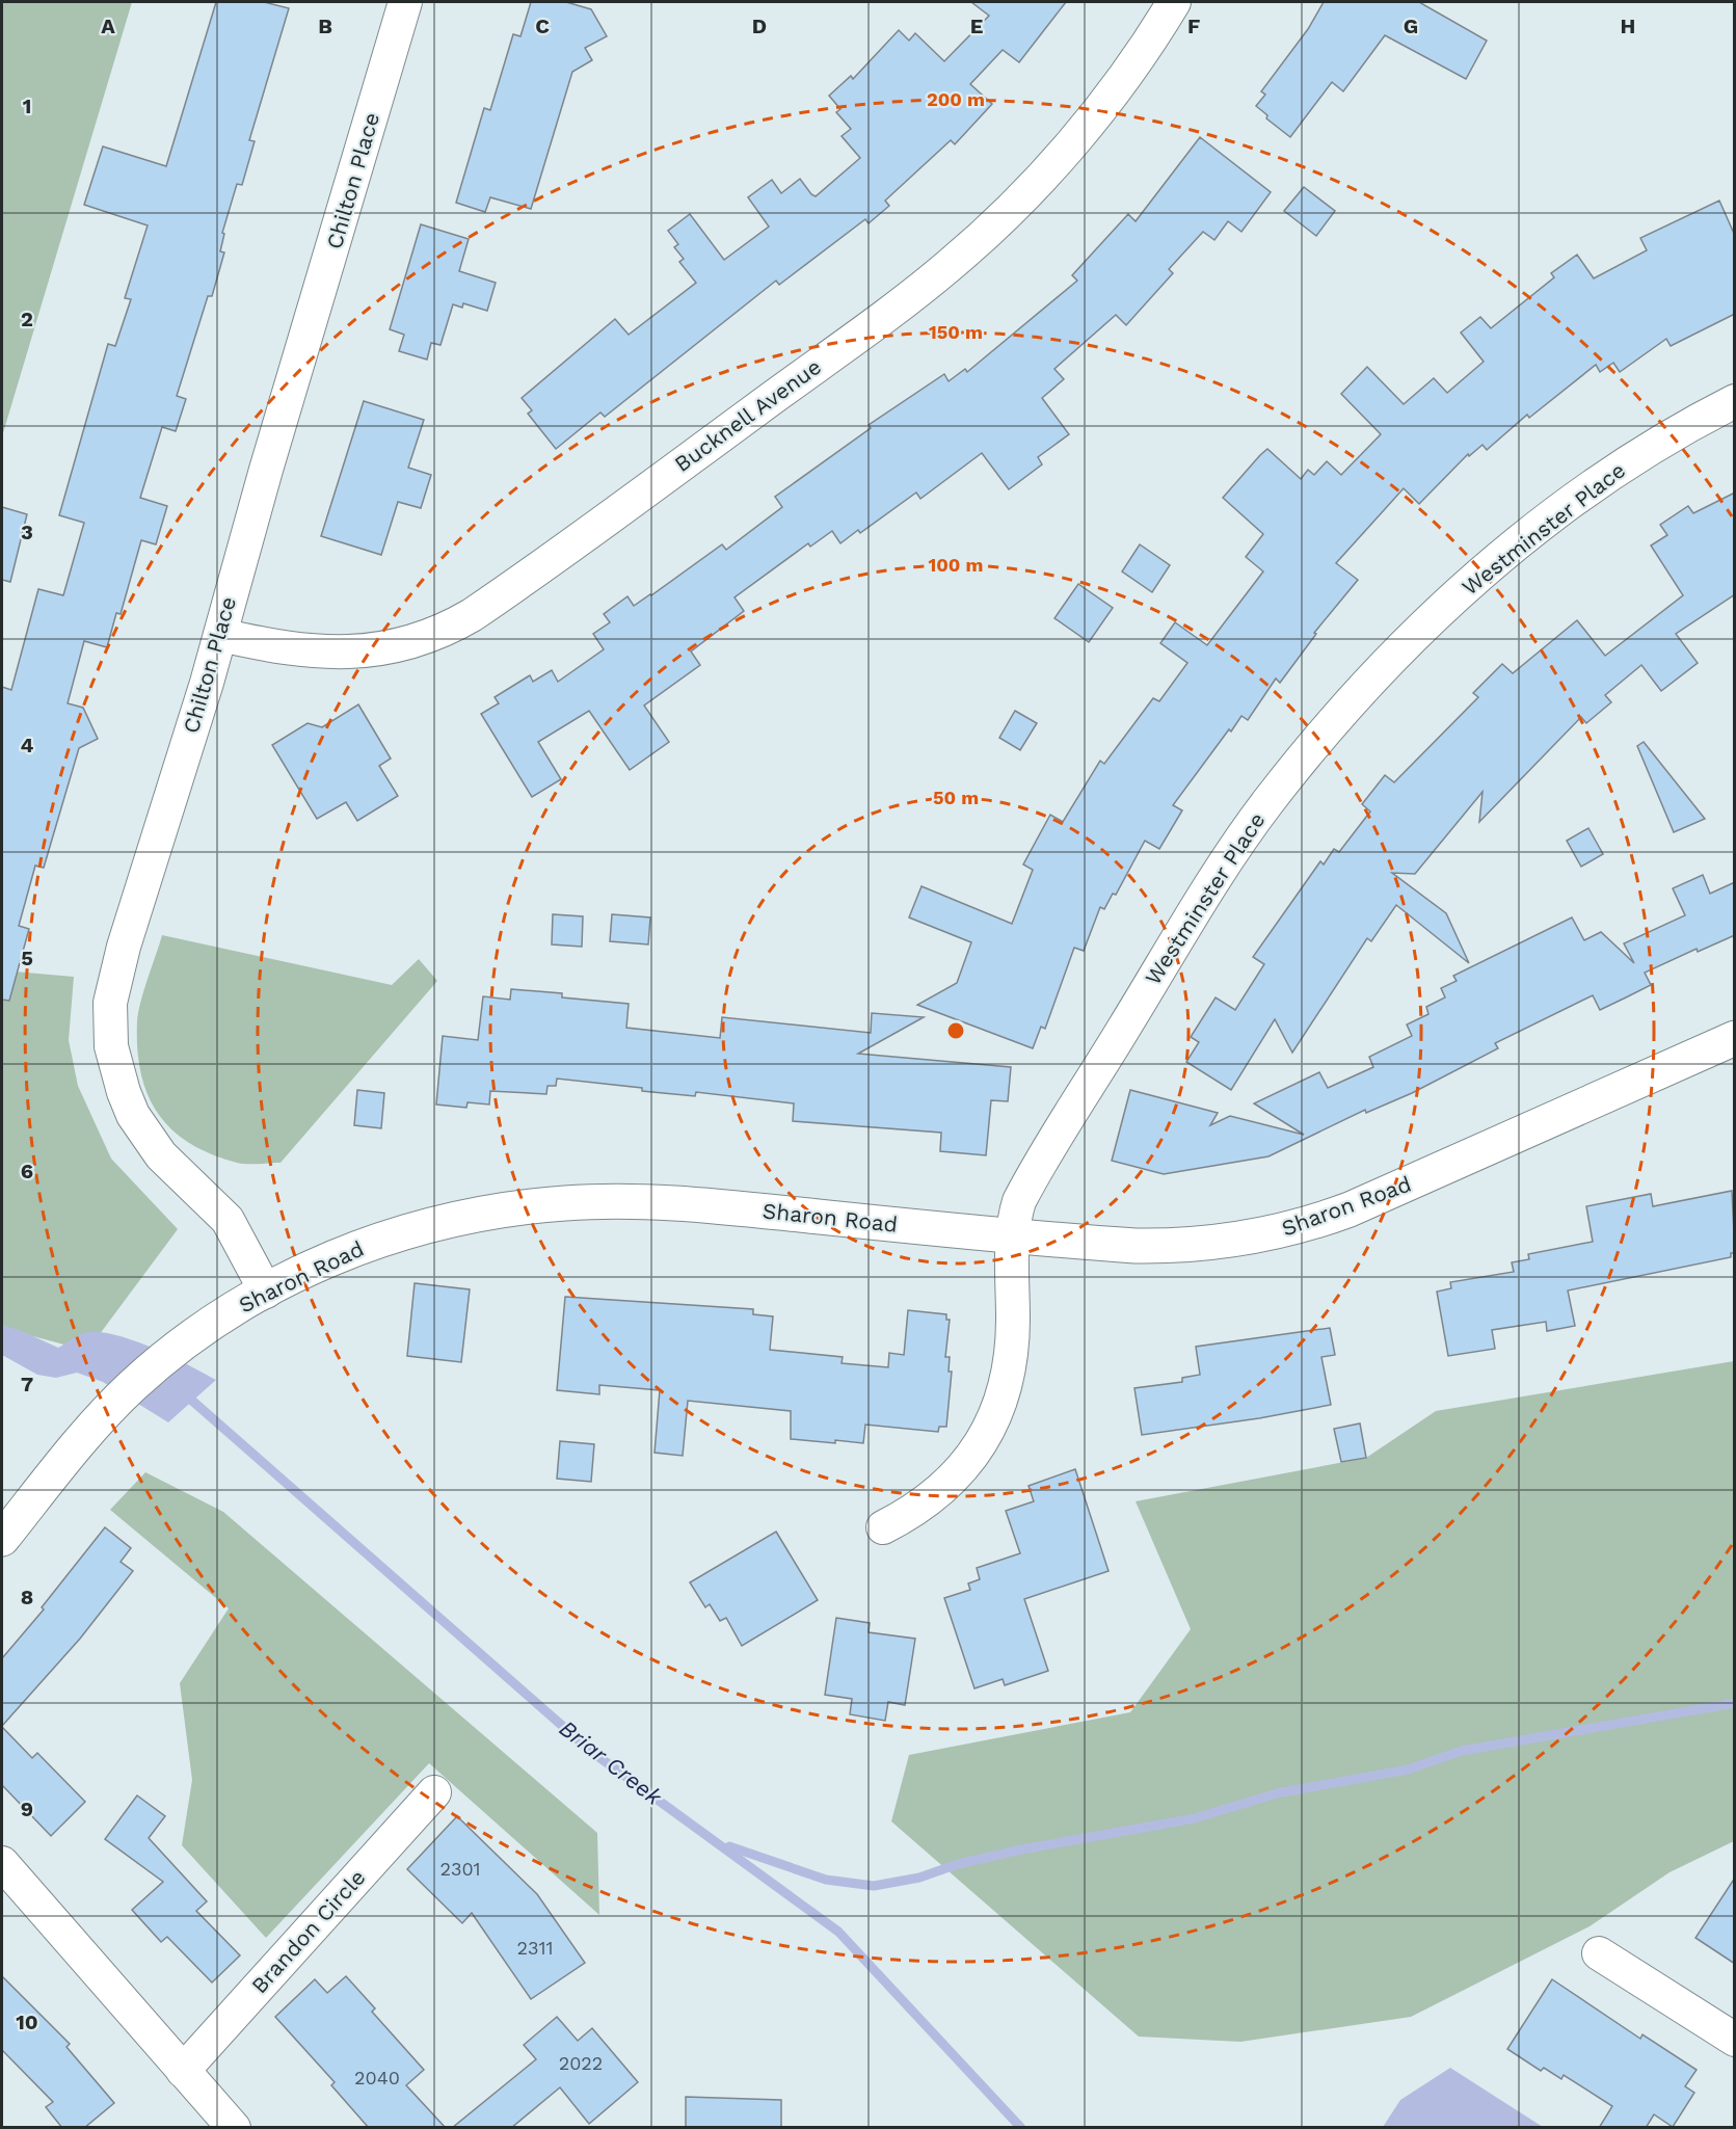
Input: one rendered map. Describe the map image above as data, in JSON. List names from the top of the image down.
{
  "streets": {
    "street": [
      "Chilton Place",
      "Bucknell Avenue",
      "Westminster Place",
      "Sharon Road",
      "Brandon Circle"
    ]
  },
  "crossings": [
    ["Chilton Place", "Bucknell Avenue"],
    ["Chilton Place", "Sharon Road"],
    ["Westminster Place", "Sharon Road"]
  ],
  "water": ["Briar Creek"],
  "house_numbers": [
    "2301",
    "2311",
    "2022",
    "2040"
  ],
  "grid": {
    "columns": [
      "A",
      "B",
      "C",
      "D",
      "E",
      "F",
      "G",
      "H"
    ],
    "rows": [
      "1",
      "2",
      "3",
      "4",
      "5",
      "6",
      "7",
      "8",
      "9",
      "10"
    ]
  },
  "rings": [
    "200 m",
    "150 m",
    "100 m",
    "50 m"
  ]
}
